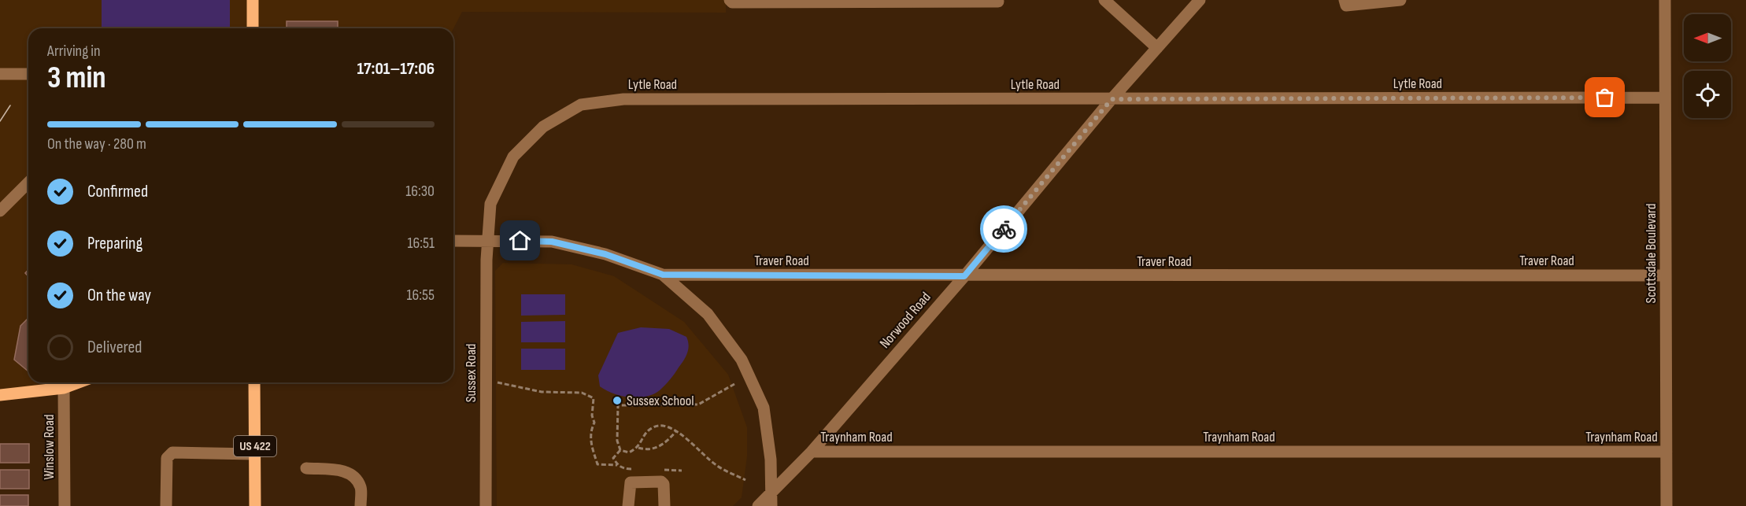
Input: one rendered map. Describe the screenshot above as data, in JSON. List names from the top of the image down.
{
  "streets": {
    "main road": ["US 422"],
    "street": [
      "Lytle Road",
      "Scottsdale Boulevard",
      "Traver Road",
      "Norwood Road",
      "Sussex Road",
      "Traynham Road",
      "Winslow Road"
    ]
  },
  "crossings": [
    ["Lytle Road", "Scottsdale Boulevard"],
    ["Lytle Road", "Norwood Road"],
    ["Lytle Road", "Sussex Road"],
    ["Scottsdale Boulevard", "Traver Road"],
    ["Scottsdale Boulevard", "Traynham Road"],
    ["Traver Road", "Norwood Road"],
    ["Norwood Road", "Traynham Road"]
  ],
  "places": ["Sussex School"],
  "north": "left",
  "page": {
    "heading": ["3 min", "Arriving in", "17:01–17:06"],
    "bar": "On the way · 280 m",
    "list": [
      ["Confirmed", "16:30"],
      ["Preparing", "16:51"],
      ["On the way", "16:55"],
      "Delivered"
    ]
  }
}
